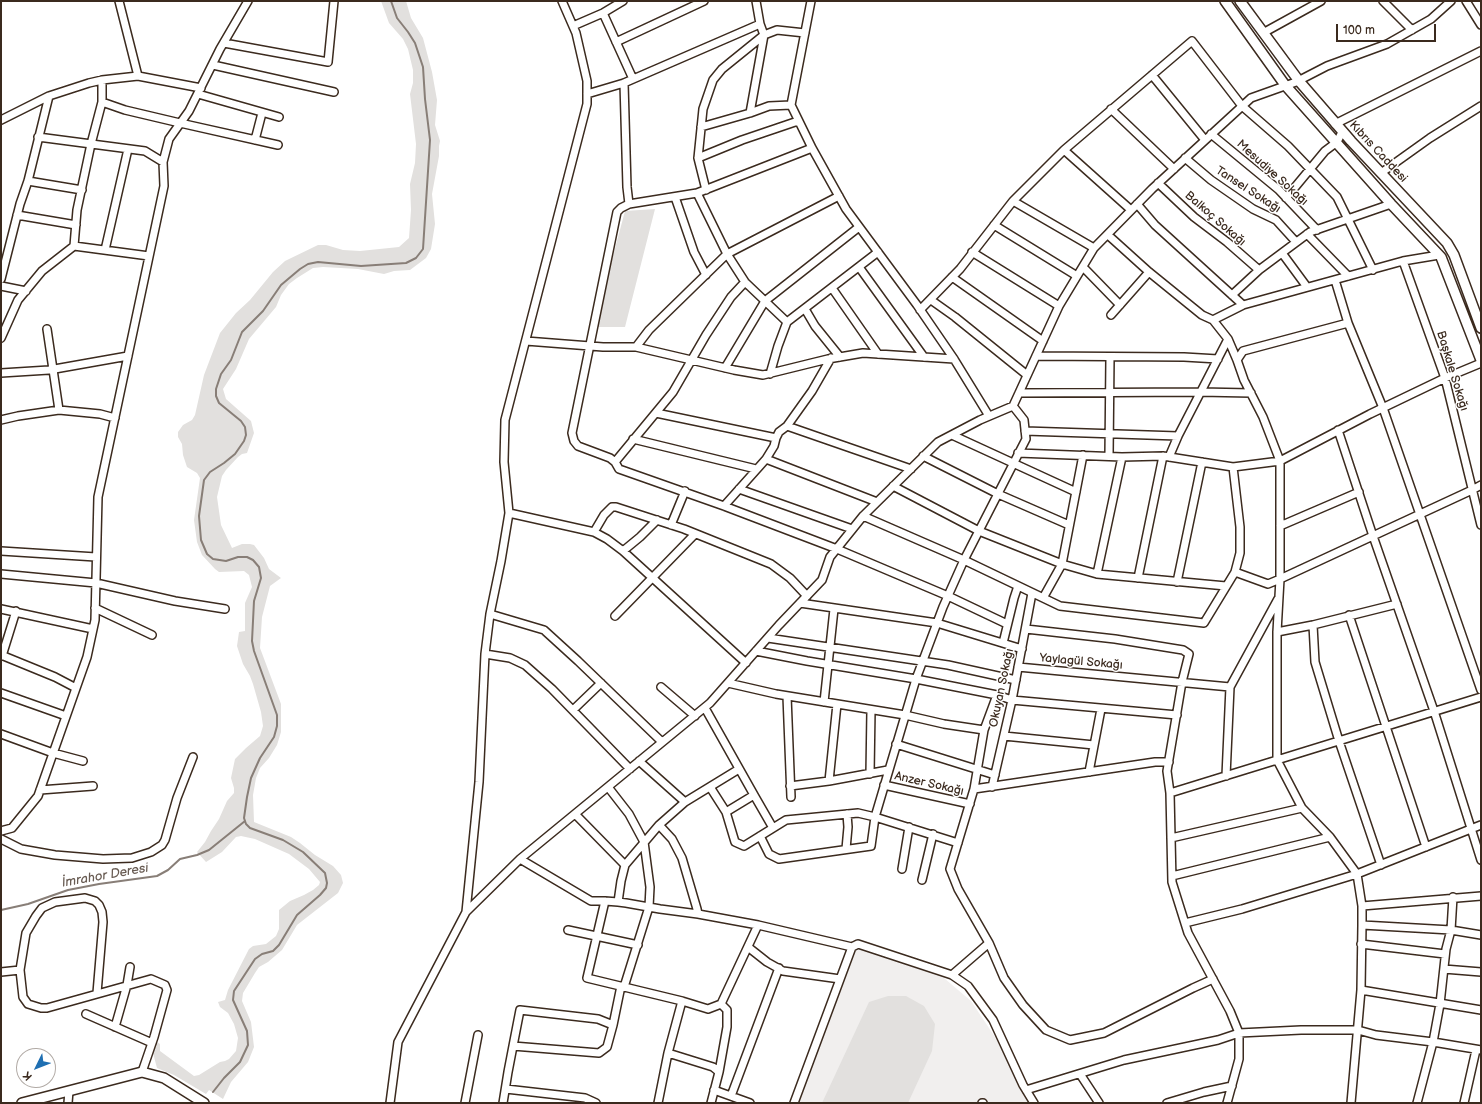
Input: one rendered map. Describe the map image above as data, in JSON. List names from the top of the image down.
{
  "streets": {
    "main road": ["Kıbrıs Caddesi"],
    "street": [
      "Mesudiye Sokağı",
      "Tansel Sokağı",
      "Balkoç Sokağı",
      "Başkale Sokağı",
      "Yaylagül Sokağı",
      "Okuyan Sokağı",
      "Anzer Sokağı"
    ]
  },
  "crossings": [
    ["Yaylagül Sokağı", "Okuyan Sokağı"]
  ],
  "water": ["İmrahor Deresi"],
  "scale_bar": "100 m",
  "north": "bottom left"
}
